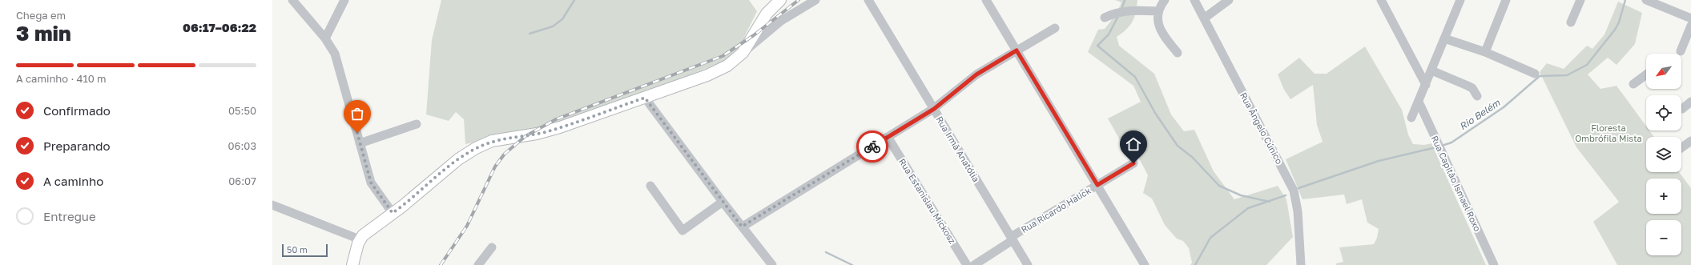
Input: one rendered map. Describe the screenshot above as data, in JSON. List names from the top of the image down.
{
  "streets": {
    "street": [
      "Rua Ângelo Cúnico",
      "Rua Irmã Anatólia",
      "Rua Capitão Ismael Roxo",
      "Rua Estanislau Mickosz",
      "Rua Ricardo Halick"
    ]
  },
  "crossings": [
    ["Rua Irmã Anatólia", "Rua Ricardo Halick"]
  ],
  "water": ["Rio Belém"],
  "parks": ["Floresta Ombrófila Mista"],
  "scale_bar": "50 m",
  "north": "bottom left",
  "page": {
    "heading": ["3 min", "Chega em", "06:17–06:22"],
    "map_buttons": ["+", "−"],
    "bar": "A caminho · 410 m",
    "list": [
      ["Confirmado", "05:50"],
      ["Preparando", "06:03"],
      ["A caminho", "06:07"],
      "Entregue"
    ],
    "scale": "50 m"
  }
}
